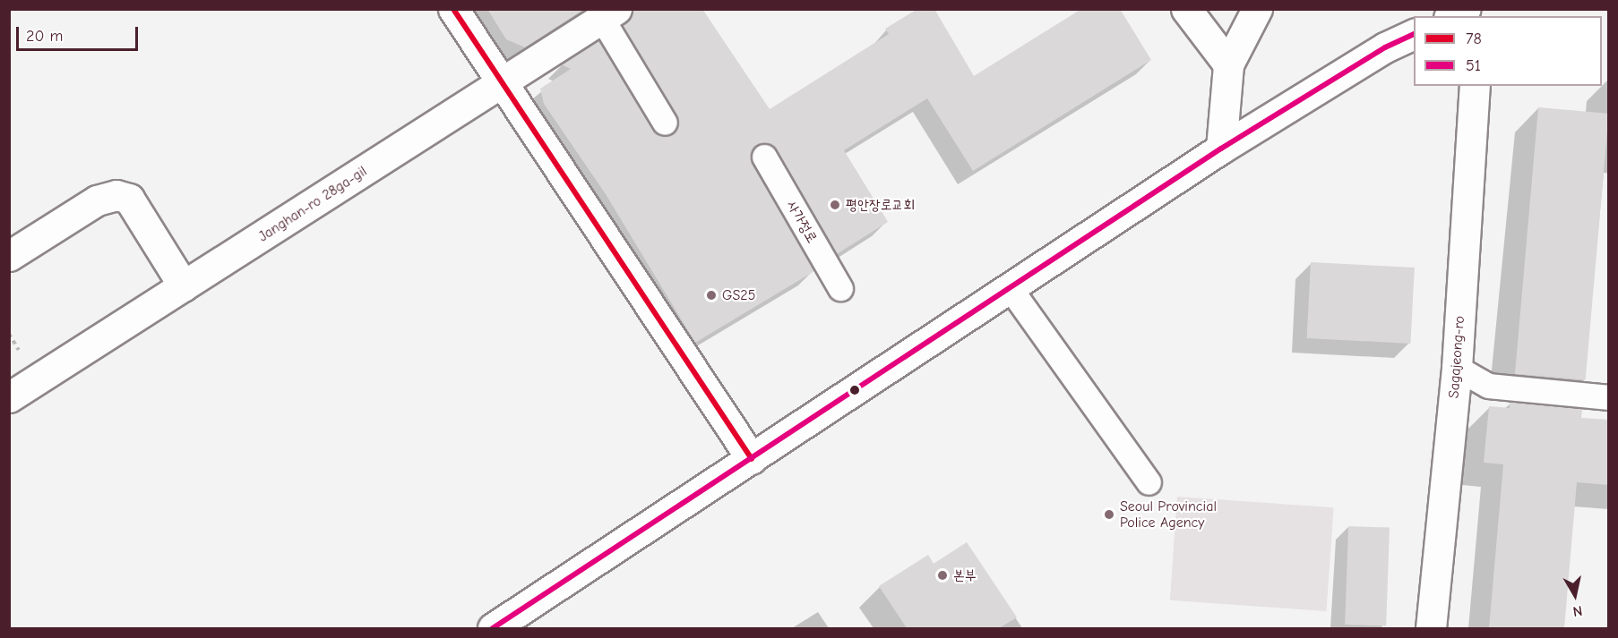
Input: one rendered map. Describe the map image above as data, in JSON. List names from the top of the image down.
{
  "streets": {
    "street": ["Janghan-ro 28ga-gil", "Sagajeong-ro"],
    "lane": ["사가정로"]
  },
  "places": [
    "평안장로교회",
    "GS25",
    "Seoul Provincial Police Agency",
    "본부"
  ],
  "lines": ["transit line 78", "transit line 51"],
  "legend": ["78", "51"],
  "scale_bar": "20 m",
  "north": "bottom"
}
